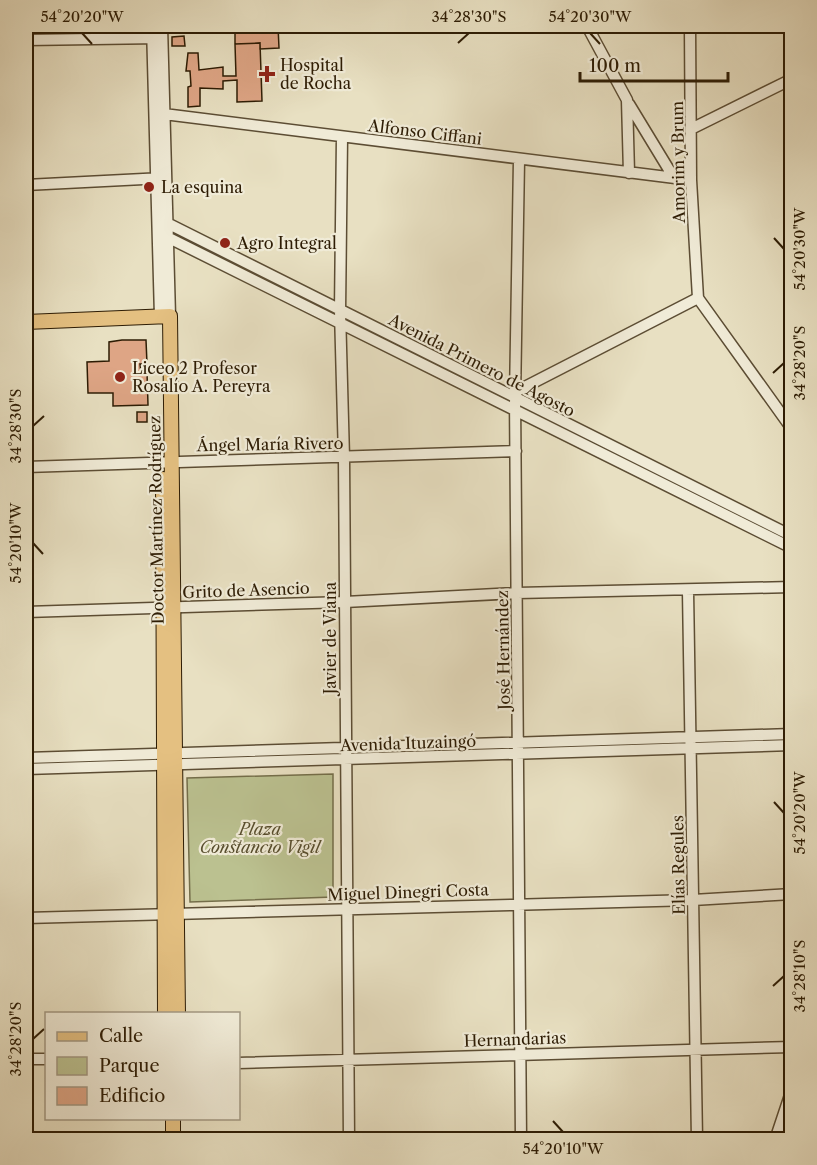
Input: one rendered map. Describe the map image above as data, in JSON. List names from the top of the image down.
{
  "streets": {
    "main road": ["Doctor Martínez Rodríguez"],
    "street": [
      "Alfonso Ciffani",
      "Amorim y Brum",
      "Avenida Primero de Agosto",
      "Ángel María Rivero",
      "Grito de Asencio",
      "Javier de Viana",
      "José Hernández",
      "Avenida Ituzaingó",
      "Elías Regules",
      "Miguel Dinegri Costa",
      "Hernandarias"
    ]
  },
  "crossings": [
    ["Alfonso Ciffani", "Amorim y Brum"],
    ["Alfonso Ciffani", "Doctor Martínez Rodríguez"],
    ["Alfonso Ciffani", "Javier de Viana"],
    ["Alfonso Ciffani", "José Hernández"],
    ["Avenida Primero de Agosto", "Doctor Martínez Rodríguez"],
    ["Avenida Primero de Agosto", "Javier de Viana"],
    ["Avenida Primero de Agosto", "José Hernández"],
    ["Ángel María Rivero", "Doctor Martínez Rodríguez"],
    ["Ángel María Rivero", "Javier de Viana"],
    ["Ángel María Rivero", "José Hernández"],
    ["Doctor Martínez Rodríguez", "Grito de Asencio"],
    ["Doctor Martínez Rodríguez", "Avenida Ituzaingó"],
    ["Doctor Martínez Rodríguez", "Miguel Dinegri Costa"],
    ["Grito de Asencio", "Javier de Viana"],
    ["Grito de Asencio", "José Hernández"],
    ["Grito de Asencio", "Elías Regules"],
    ["Javier de Viana", "Avenida Ituzaingó"],
    ["Javier de Viana", "Miguel Dinegri Costa"],
    ["Javier de Viana", "Hernandarias"],
    ["José Hernández", "Avenida Ituzaingó"],
    ["José Hernández", "Miguel Dinegri Costa"],
    ["José Hernández", "Hernandarias"],
    ["Avenida Ituzaingó", "Elías Regules"],
    ["Elías Regules", "Miguel Dinegri Costa"],
    ["Elías Regules", "Hernandarias"]
  ],
  "parks": ["Plaza Constancio Vigil"],
  "places": {
    "health": ["Hospital de Rocha"],
    "other": ["La esquina", "Agro Integral", "Liceo 2 Profesor Rosalío A. Pereyra"]
  },
  "legend": ["Calle", "Parque", "Edificio"],
  "scale_bar": "100 m",
  "coordinates": [
    "54°20'20\"W",
    "34°28'30\"S",
    "54°20'30\"W",
    "34°28'20\"S",
    "54°20'10\"W",
    "34°28'10\"S"
  ]
}
